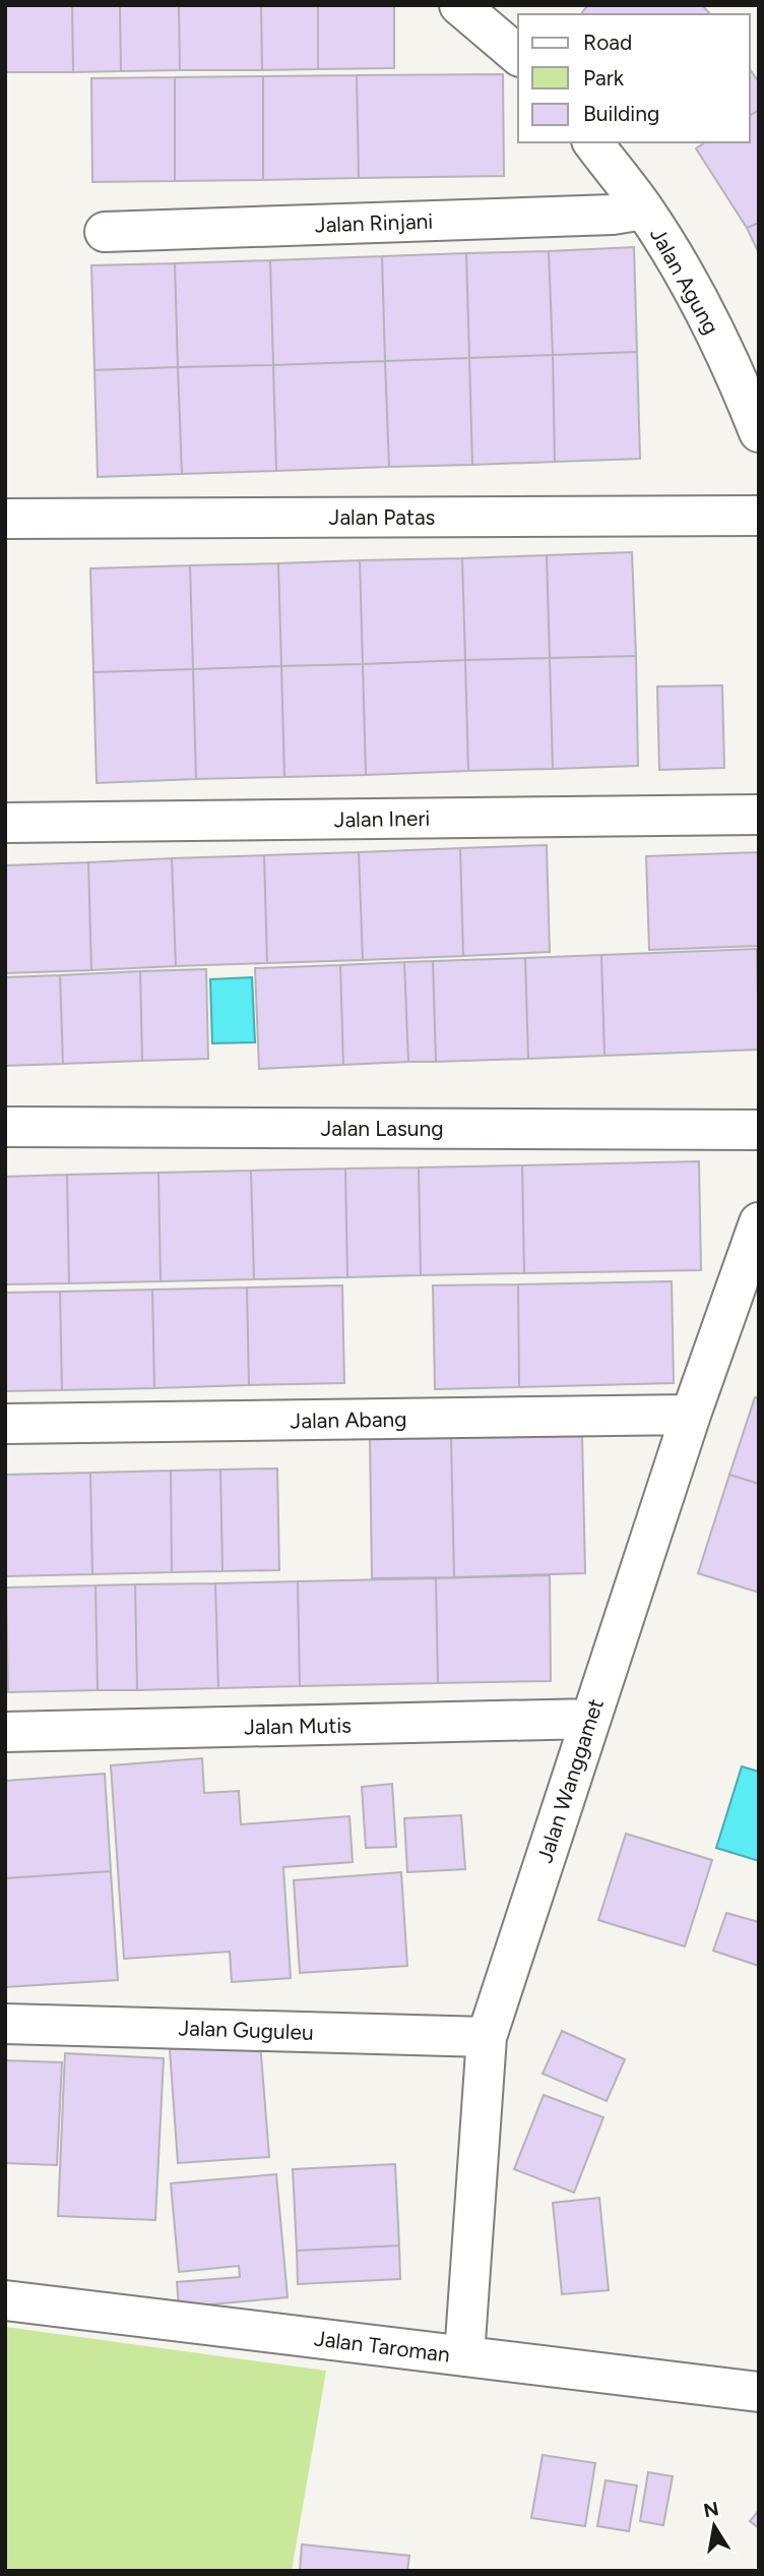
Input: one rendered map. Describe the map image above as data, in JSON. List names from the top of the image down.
{
  "streets": {
    "street": [
      "Jalan Rinjani",
      "Jalan Agung",
      "Jalan Patas",
      "Jalan Ineri",
      "Jalan Lasung",
      "Jalan Abang",
      "Jalan Mutis",
      "Jalan Wanggamet",
      "Jalan Guguleu",
      "Jalan Taroman"
    ]
  },
  "crossings": [
    ["Jalan Rinjani", "Jalan Agung"],
    ["Jalan Abang", "Jalan Wanggamet"],
    ["Jalan Mutis", "Jalan Wanggamet"],
    ["Jalan Wanggamet", "Jalan Guguleu"],
    ["Jalan Wanggamet", "Jalan Taroman"]
  ],
  "legend": ["Road", "Park", "Building"],
  "north": "top"
}
